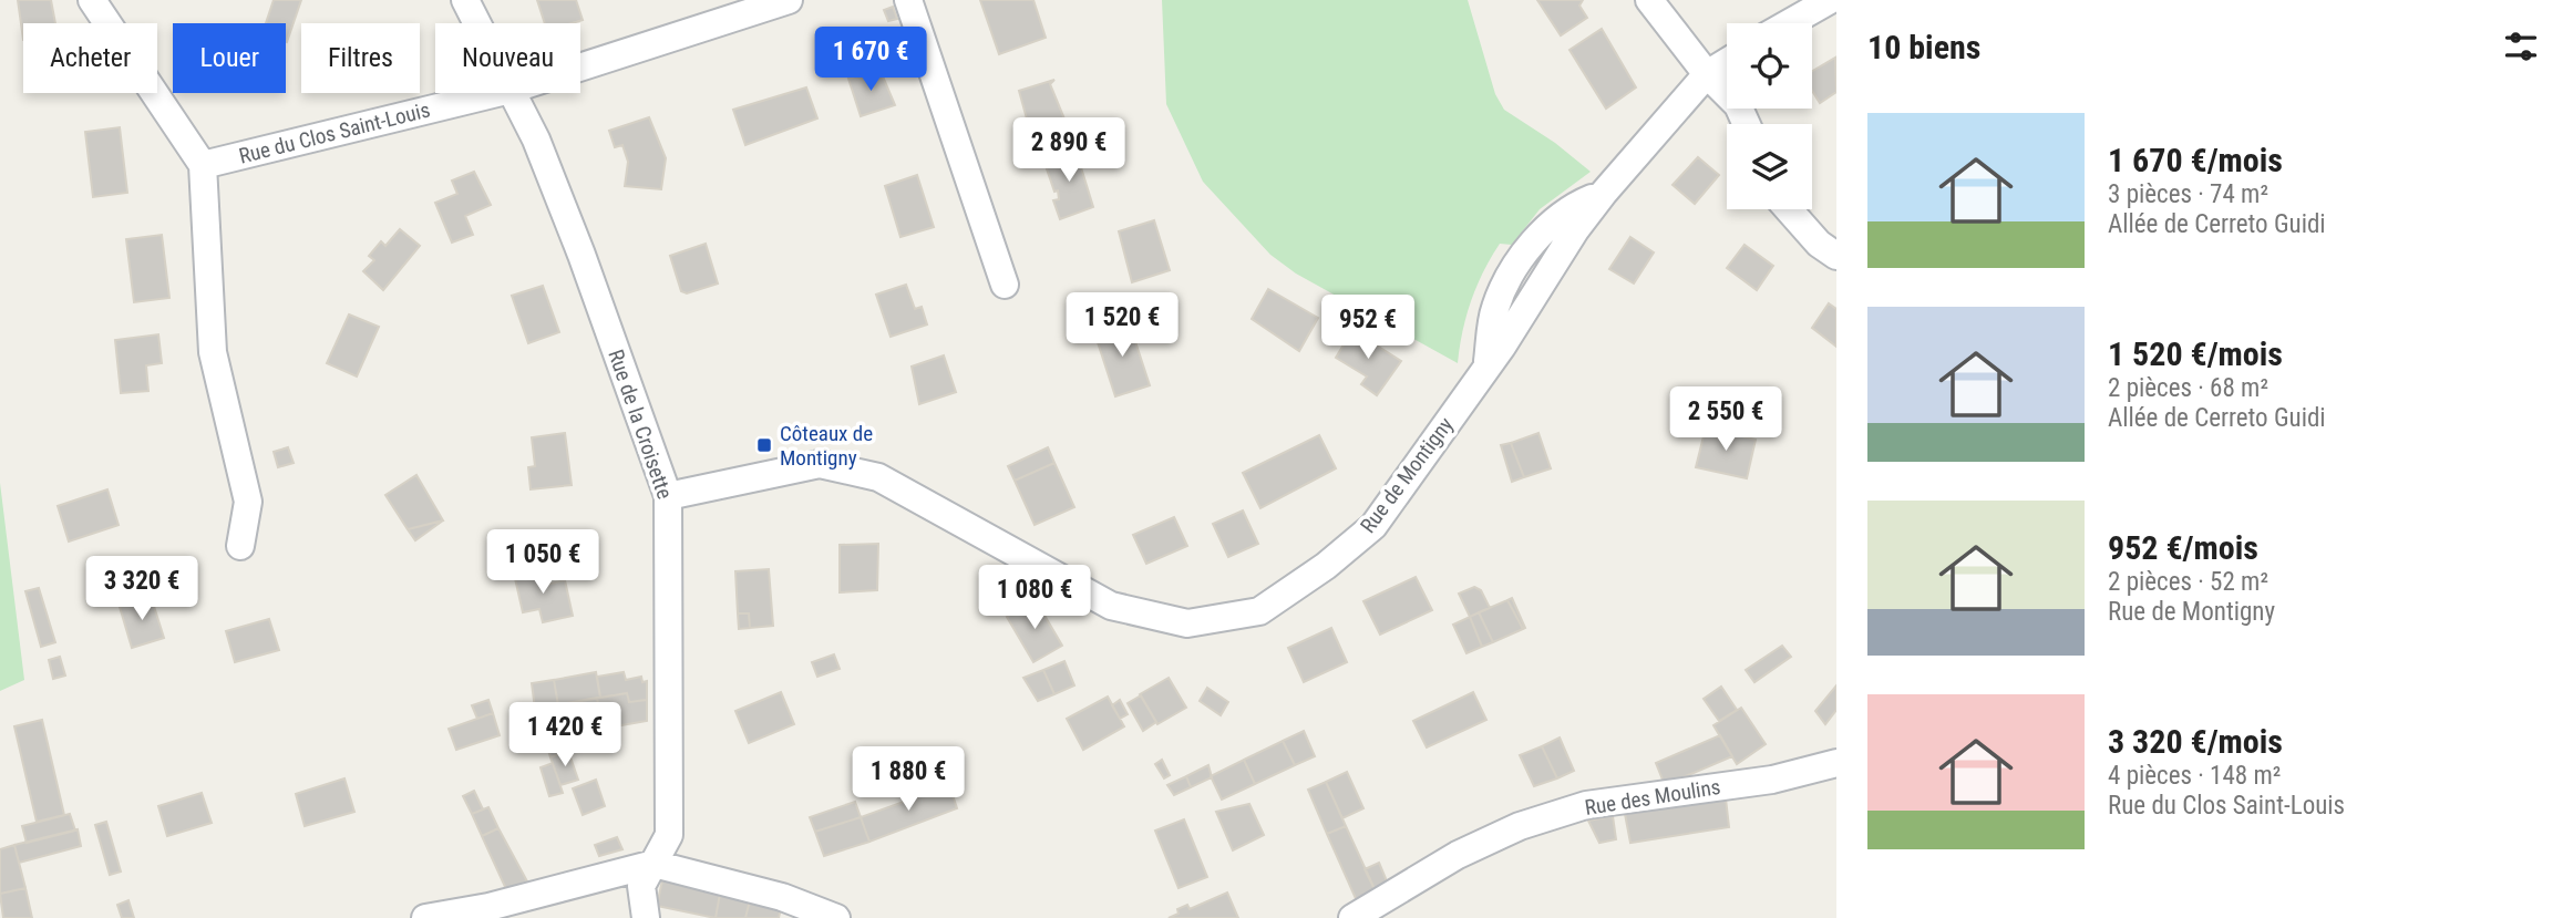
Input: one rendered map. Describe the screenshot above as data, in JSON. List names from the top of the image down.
{
  "streets": {
    "street": [
      "Rue du Clos Saint-Louis",
      "Rue de la Croisette",
      "Rue de Montigny",
      "Rue des Moulins"
    ]
  },
  "crossings": [
    ["Rue de la Croisette", "Rue de Montigny"]
  ],
  "places": {
    "transit": ["Côteaux de Montigny"]
  },
  "page": {
    "heading": "10 biens",
    "chip": [
      "Acheter",
      "Louer",
      "Filtres",
      "Nouveau"
    ],
    "price": [
      "1 670 €",
      "2 890 €",
      "1 520 €",
      "952 €",
      "2 550 €",
      "1 050 €",
      "3 320 €",
      "1 080 €",
      "1 420 €",
      "1 880 €"
    ],
    "list": [
      {
        "name": "1 670 €/mois",
        "note": "3 pièces · 74 m² · Allée de Cerreto Guidi"
      },
      {
        "name": "1 520 €/mois",
        "note": "2 pièces · 68 m² · Allée de Cerreto Guidi"
      },
      {
        "name": "952 €/mois",
        "note": "2 pièces · 52 m² · Rue de Montigny"
      },
      {
        "name": "3 320 €/mois",
        "note": "4 pièces · 148 m² · Rue du Clos Saint-Louis"
      }
    ]
  }
}
